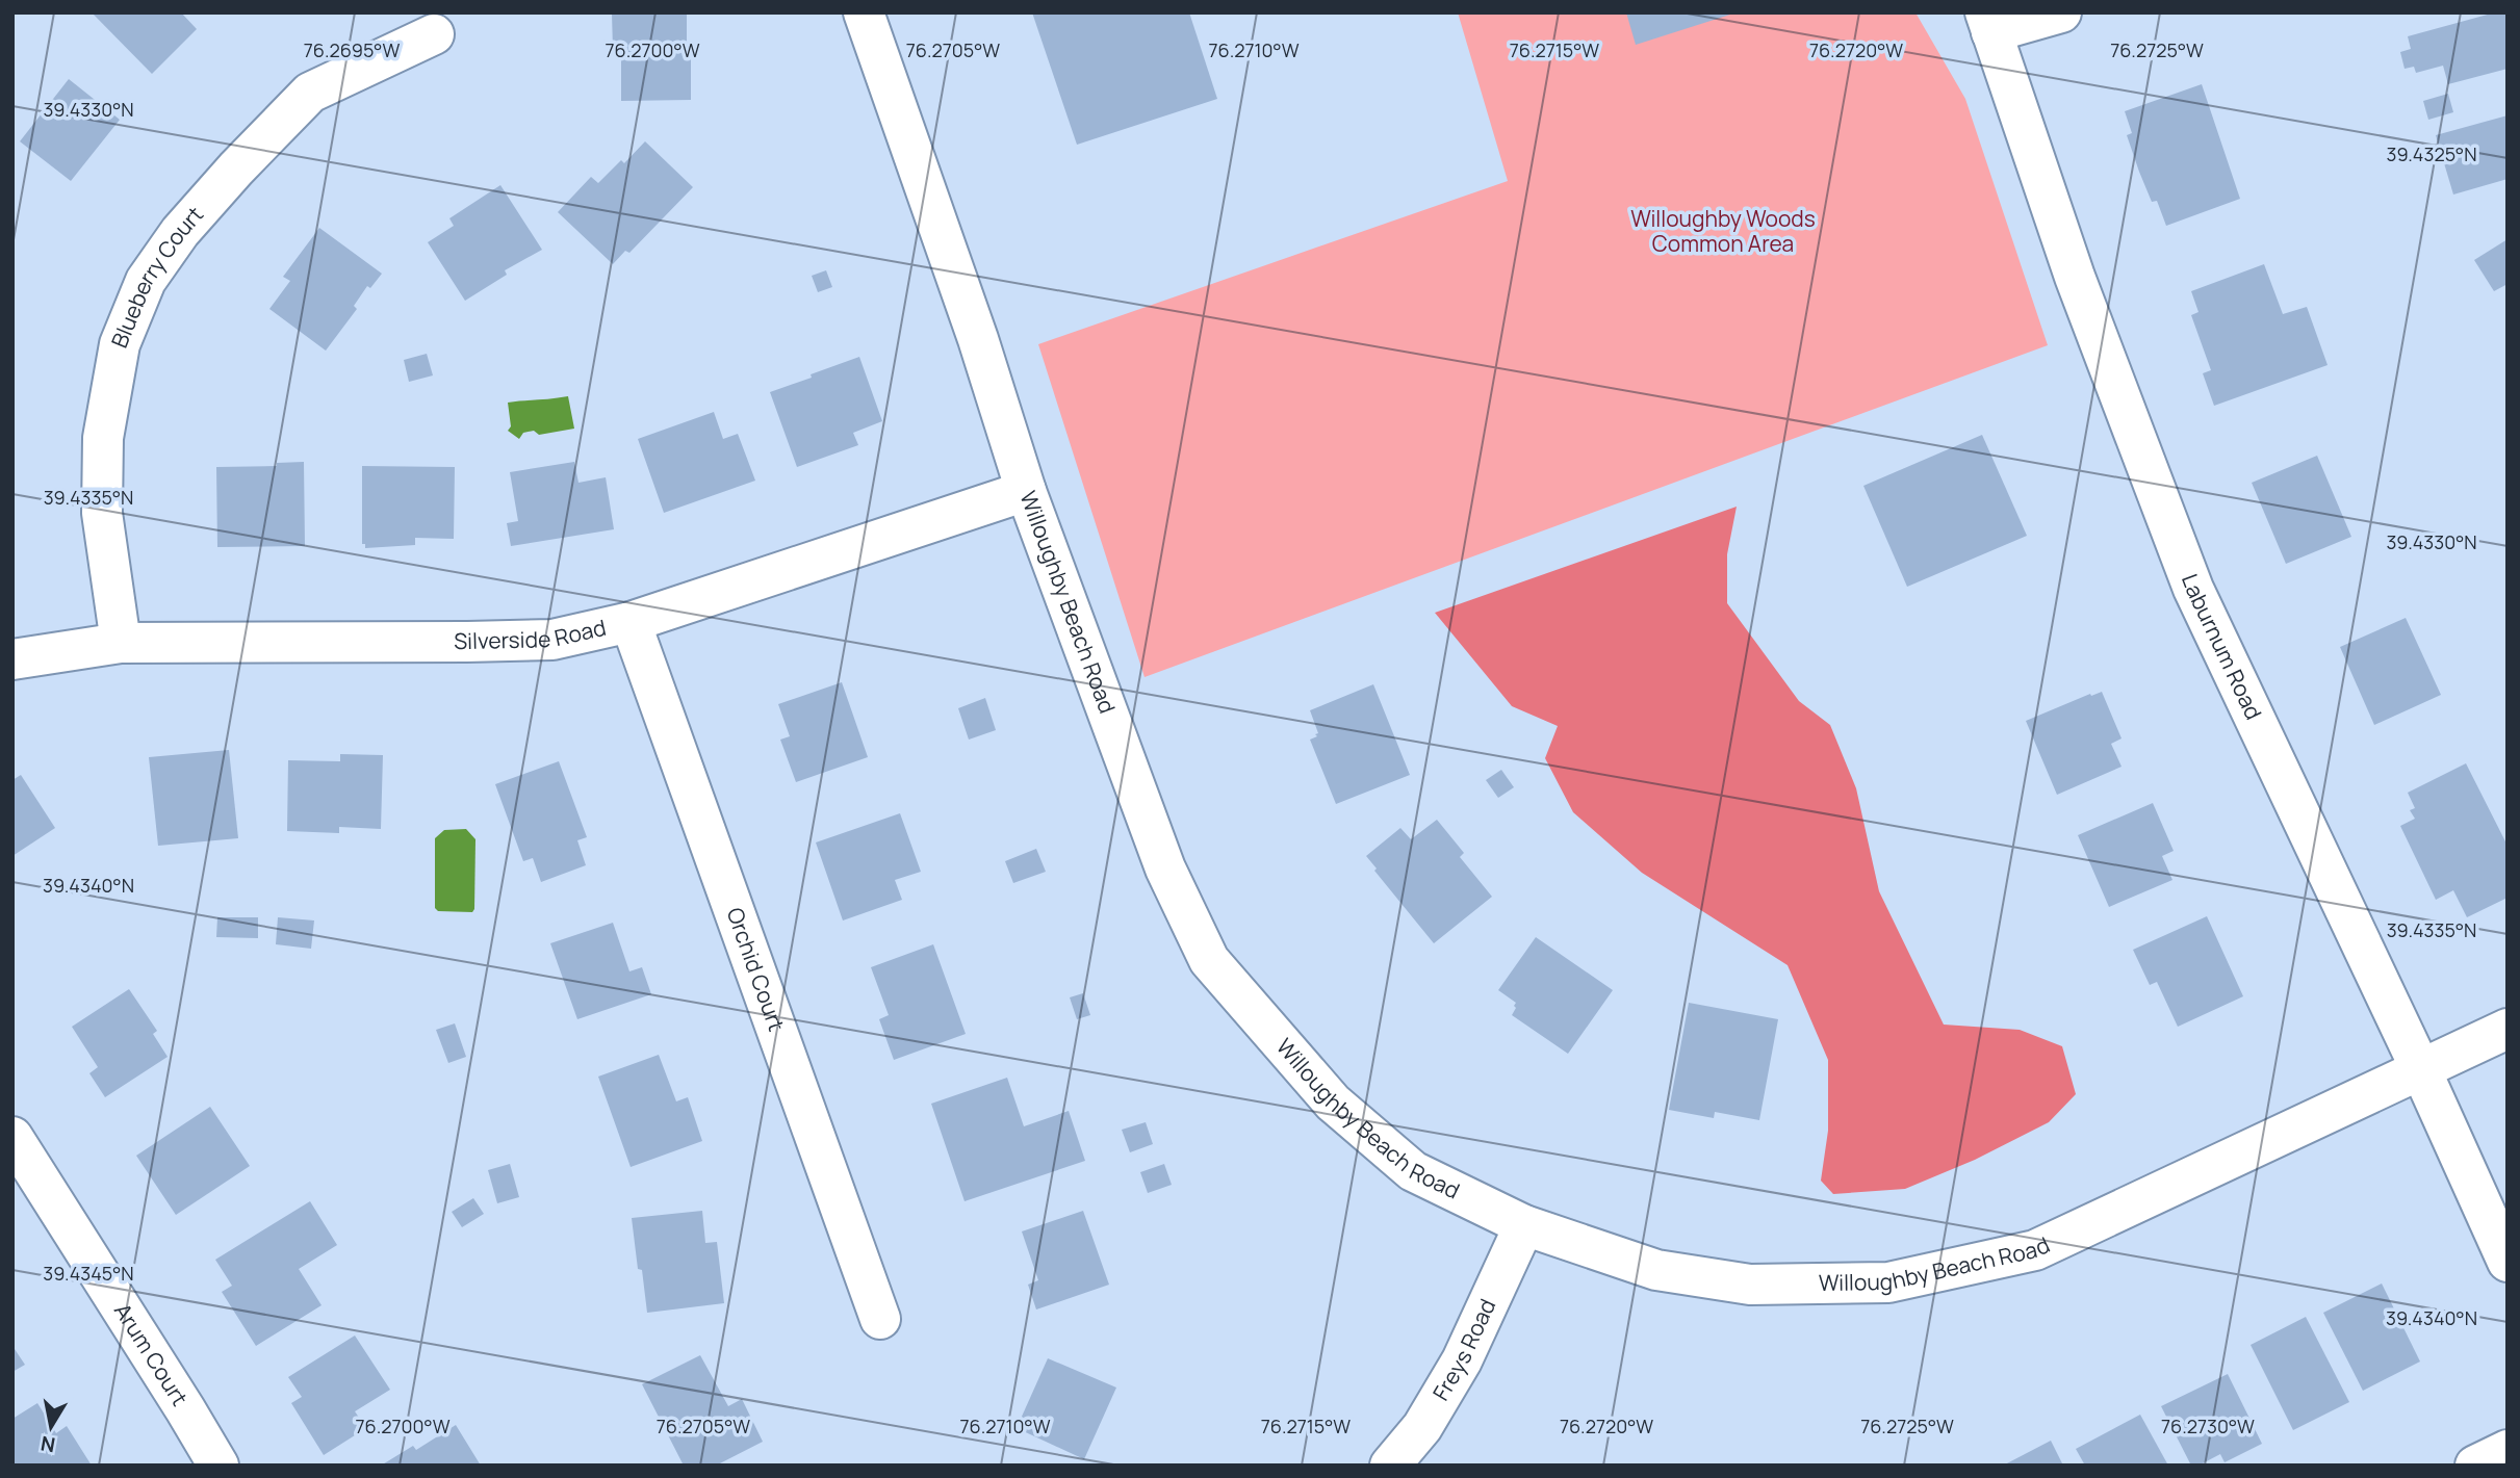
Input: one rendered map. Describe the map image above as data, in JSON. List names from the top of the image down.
{
  "streets": {
    "street": [
      "Blueberry Court",
      "Willoughby Beach Road",
      "Silverside Road",
      "Laburnum Road",
      "Orchid Court",
      "Freys Road",
      "Arum Court"
    ]
  },
  "crossings": [
    ["Blueberry Court", "Silverside Road"],
    ["Willoughby Beach Road", "Silverside Road"],
    ["Willoughby Beach Road", "Laburnum Road"],
    ["Willoughby Beach Road", "Freys Road"],
    ["Silverside Road", "Orchid Court"]
  ],
  "parks": ["Willoughby Woods Common Area"],
  "north": "bottom",
  "coordinates": [
    "76.2695°W",
    "76.2700°W",
    "76.2705°W",
    "76.2710°W",
    "76.2715°W",
    "76.2720°W",
    "76.2725°W",
    "39.4330°N",
    "39.4325°N",
    "39.4335°N",
    "39.4340°N",
    "39.4345°N",
    "76.2730°W"
  ]
}
